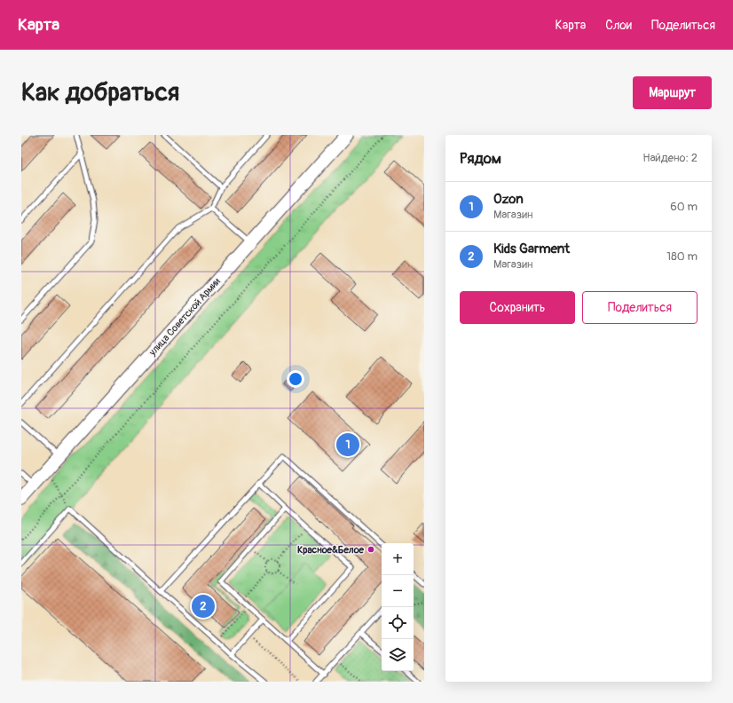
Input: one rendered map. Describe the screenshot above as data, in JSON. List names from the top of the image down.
{
  "streets": {
    "main road": ["улица Советской Армии"]
  },
  "places": ["Красное&Белое"],
  "page": {
    "header": "Карта",
    "nav": ["Карта", "Слои", "Поделиться"],
    "buttons": [
      "Маршрут",
      ["Сохранить", "Поделиться"]
    ],
    "title": "Как добраться",
    "heading": ["Рядом", "Найдено: 2"],
    "list": [
      {
        "mark": "1",
        "name": "Ozon",
        "note": "Магазин",
        "value": "60 m"
      },
      {
        "mark": "2",
        "name": "Kids Garment",
        "note": "Магазин",
        "value": "180 m"
      }
    ],
    "pins": ["1", "2"],
    "map_buttons": ["+", "−"]
  }
}
